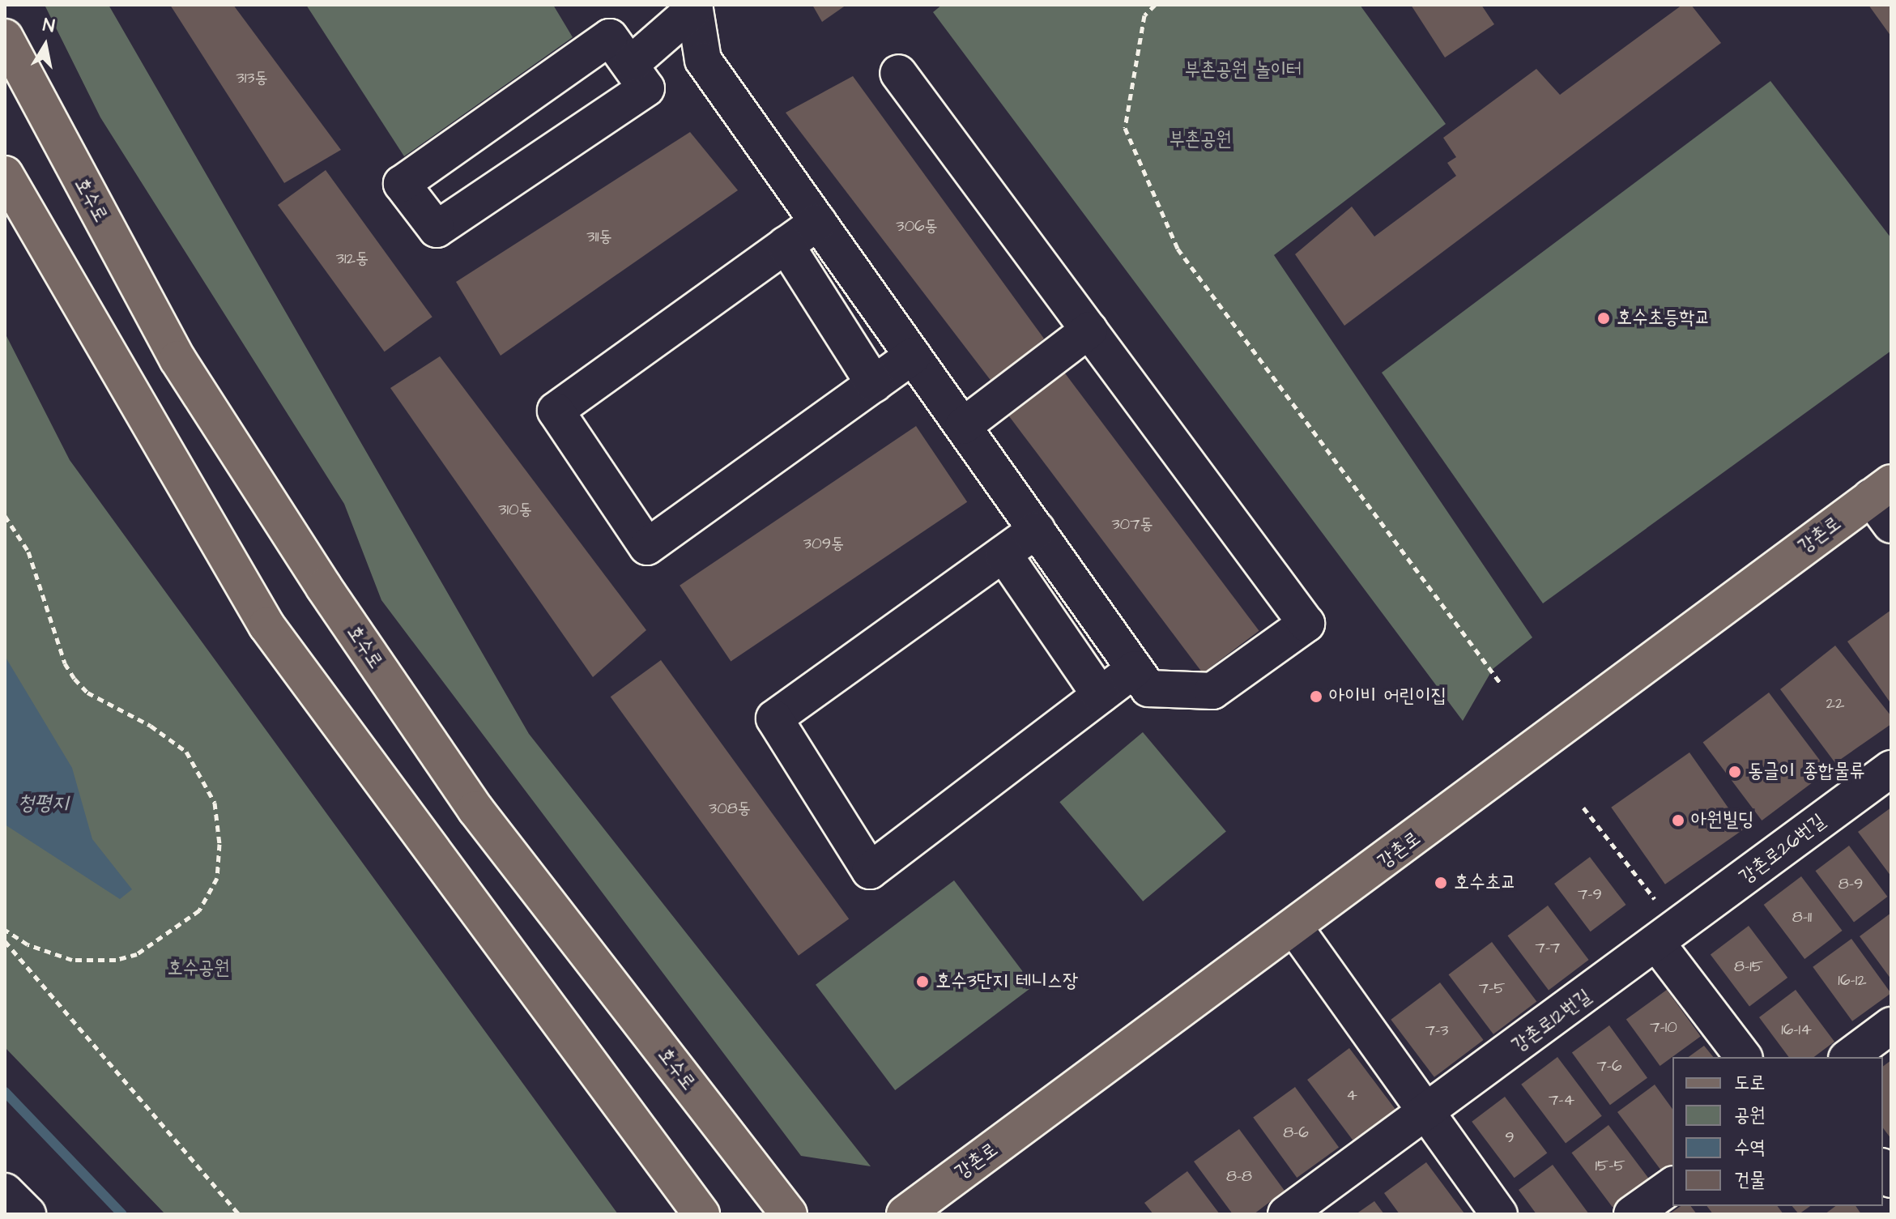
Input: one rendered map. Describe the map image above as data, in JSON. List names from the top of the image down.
{
  "streets": {
    "main road": ["호수로", "강촌로"],
    "street": ["강촌로26번길", "강촌로12번길"]
  },
  "crossings": [
    ["강촌로26번길", "강촌로12번길"]
  ],
  "water": ["청평지"],
  "parks": ["부촌공원 놀이터", "부촌공원", "호수공원"],
  "places": [
    "호수초등학교",
    "아이비 어린이집",
    "동글이 종합물류",
    "아원빌딩",
    "호수초교",
    "호수3단지 테니스장"
  ],
  "house_numbers": [
    "313동",
    "306동",
    "311동",
    "312동",
    "310동",
    "307동",
    "309동",
    "22",
    "308동",
    "8-9",
    "7-9",
    "8-11",
    "7-7",
    "8-15",
    "16-12",
    "7-5",
    "7-10",
    "16-14",
    "7-3",
    "7-6",
    "4",
    "7-4",
    "8-6",
    "9",
    "15-5",
    "8-8"
  ],
  "legend": [
    "도로",
    "공원",
    "수역",
    "건물"
  ],
  "north": "top"
}
